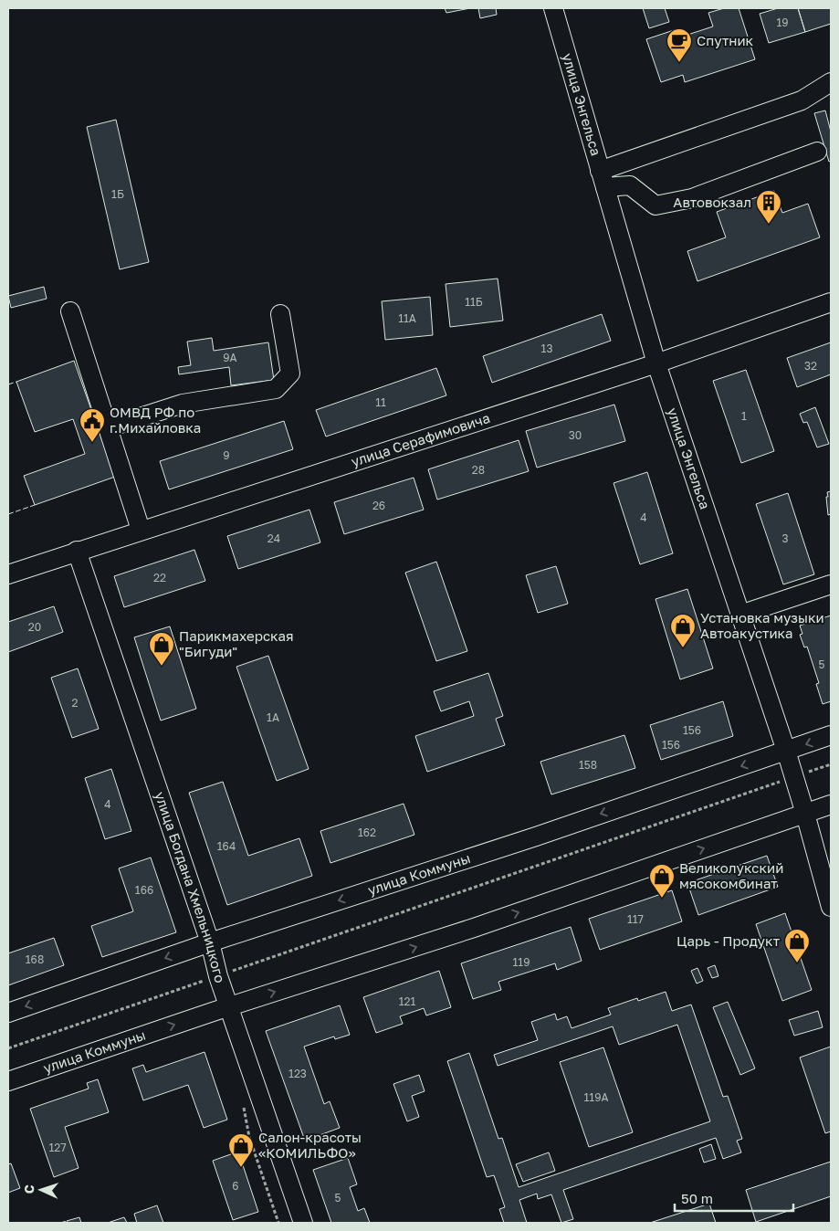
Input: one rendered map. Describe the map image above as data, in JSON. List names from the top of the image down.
{
  "streets": {
    "street": [
      "улица Энгельса",
      "улица Серафимовича",
      "улица Коммуны",
      "улица Богдана Хмельницкого"
    ]
  },
  "crossings": [
    ["улица Энгельса", "улица Серафимовича"],
    ["улица Энгельса", "улица Коммуны"],
    ["улица Серафимовича", "улица Богдана Хмельницкого"],
    ["улица Коммуны", "улица Богдана Хмельницкого"]
  ],
  "places": {
    "cafe": ["Спутник"],
    "building": ["Автовокзал"],
    "public building": ["ОМВД РФ по г.Михайловка"],
    "shop": [
      "Установка музыки Автоакустика",
      "Парикмахерская \"Бигуди\"",
      "Великолукский мясокомбинат",
      "Царь - Продукт",
      "Салон-красоты «КОМИЛЬФО»"
    ]
  },
  "house_numbers": [
    "19",
    "1Б",
    "11Б",
    "11А",
    "13",
    "9А",
    "32",
    "11",
    "1",
    "30",
    "9",
    "28",
    "26",
    "4",
    "24",
    "3",
    "22",
    "20",
    "5",
    "2",
    "1А",
    "156",
    "156",
    "158",
    "4",
    "162",
    "164",
    "166",
    "117",
    "168",
    "119",
    "121",
    "123",
    "119А",
    "127",
    "6",
    "5"
  ],
  "scale_bar": "50 m",
  "north": "left"
}
